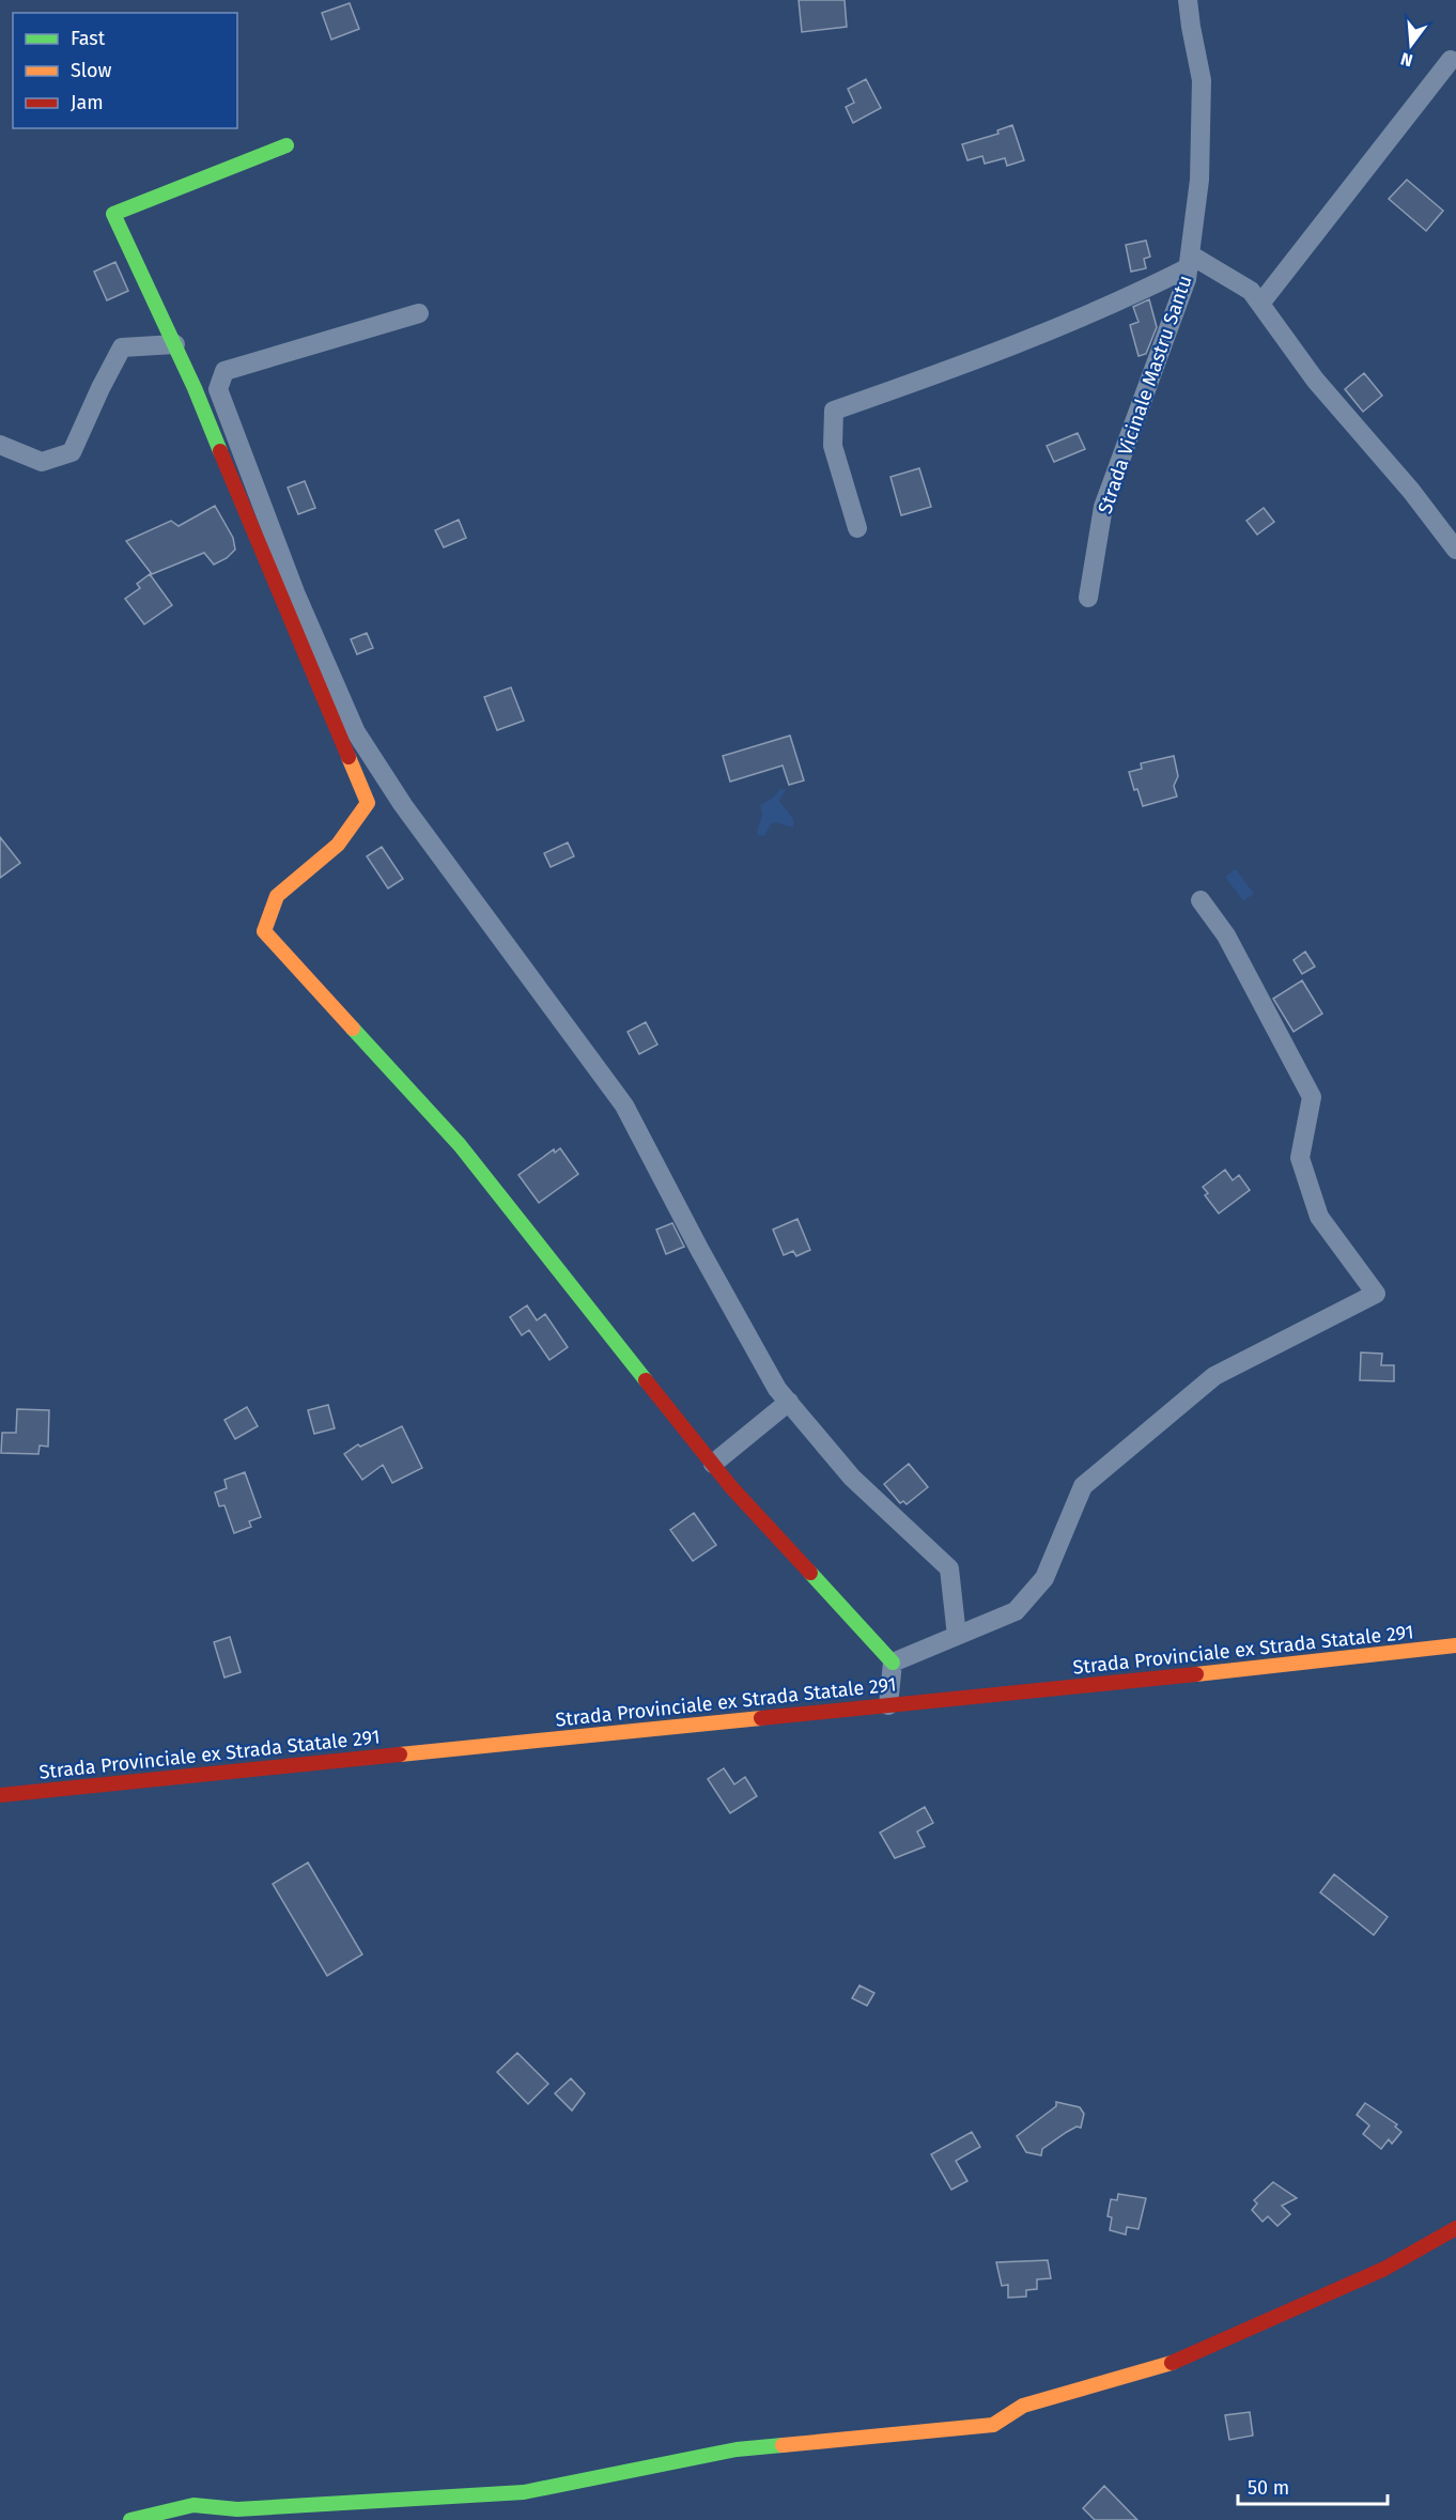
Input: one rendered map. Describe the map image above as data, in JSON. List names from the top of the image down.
{
  "streets": {
    "street": ["Strada Vicinale Mastru Santu", "Strada Provinciale ex Strada Statale 291"]
  },
  "legend": ["Fast", "Slow", "Jam"],
  "scale_bar": "50 m",
  "north": "bottom"
}
